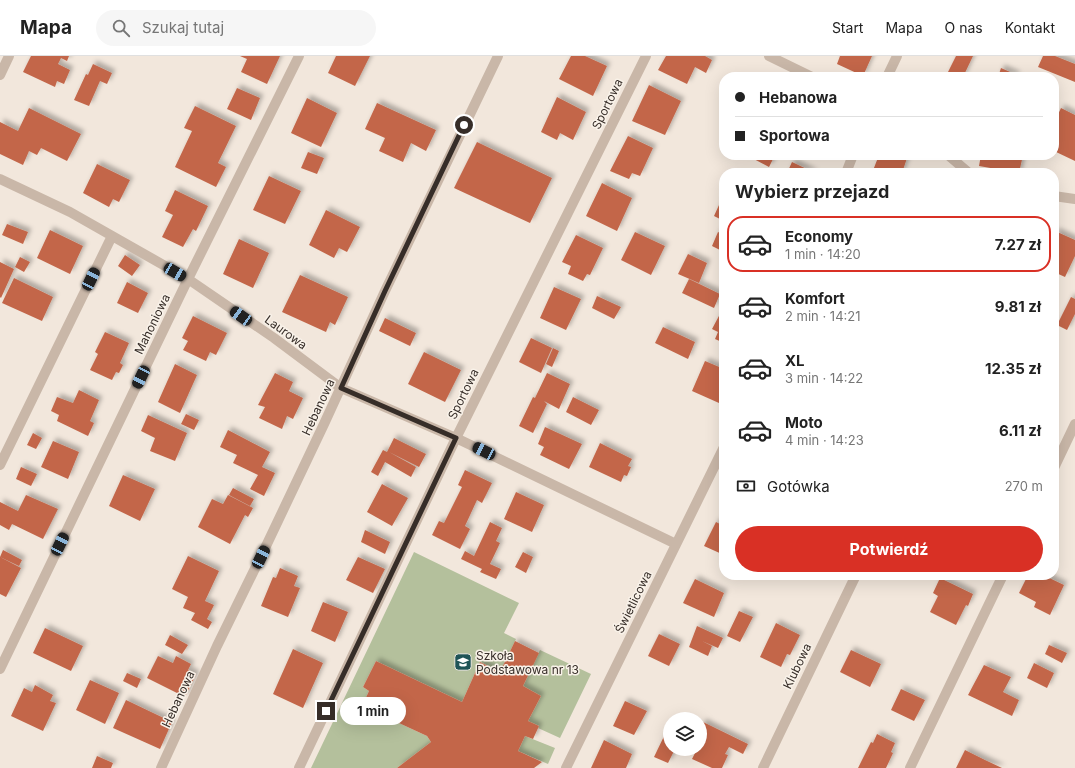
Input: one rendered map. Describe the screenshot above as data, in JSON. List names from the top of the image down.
{
  "streets": {
    "street": [
      "Sportowa",
      "Mahoniowa",
      "Laurowa",
      "Hebanowa",
      "Świetlicowa",
      "Klubowa"
    ]
  },
  "crossings": [
    ["Sportowa", "Laurowa"],
    ["Mahoniowa", "Laurowa"],
    ["Laurowa", "Hebanowa"],
    ["Laurowa", "Świetlicowa"]
  ],
  "places": {
    "school or university": ["Szkoła Podstawowa nr 13"]
  },
  "page": {
    "header": "Mapa",
    "search": "Szukaj tutaj",
    "nav": [
      "Start",
      "Mapa",
      "O nas",
      "Kontakt"
    ],
    "banner": ["Hebanowa", "Sportowa"],
    "heading": "Wybierz przejazd",
    "list": [
      {
        "name": "Economy",
        "note": "1 min · 14:20",
        "value": "7.27 zł"
      },
      {
        "name": "Komfort",
        "note": "2 min · 14:21",
        "value": "9.81 zł"
      },
      {
        "name": "XL",
        "note": "3 min · 14:22",
        "value": "12.35 zł"
      },
      {
        "name": "Moto",
        "note": "4 min · 14:23",
        "value": "6.11 zł"
      }
    ],
    "pay": ["Gotówka", "270 m"],
    "buttons": "Potwierdź",
    "bubble": "1 min"
  }
}
